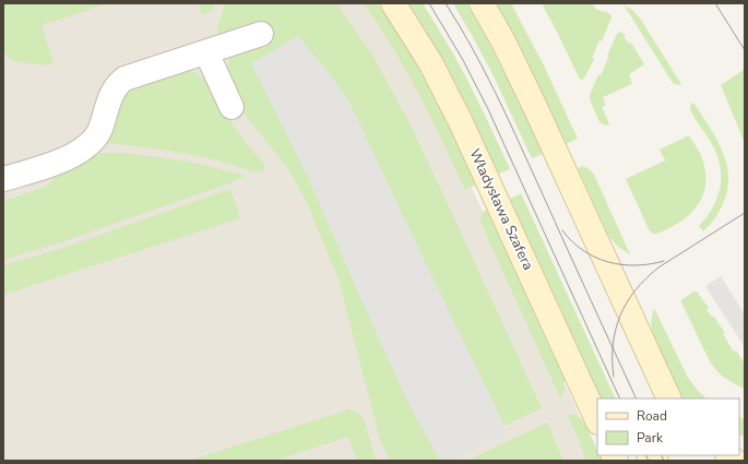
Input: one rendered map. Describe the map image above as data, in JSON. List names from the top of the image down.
{
  "streets": {
    "main road": ["Władysława Szafera"]
  },
  "legend": ["Road", "Park"]
}
